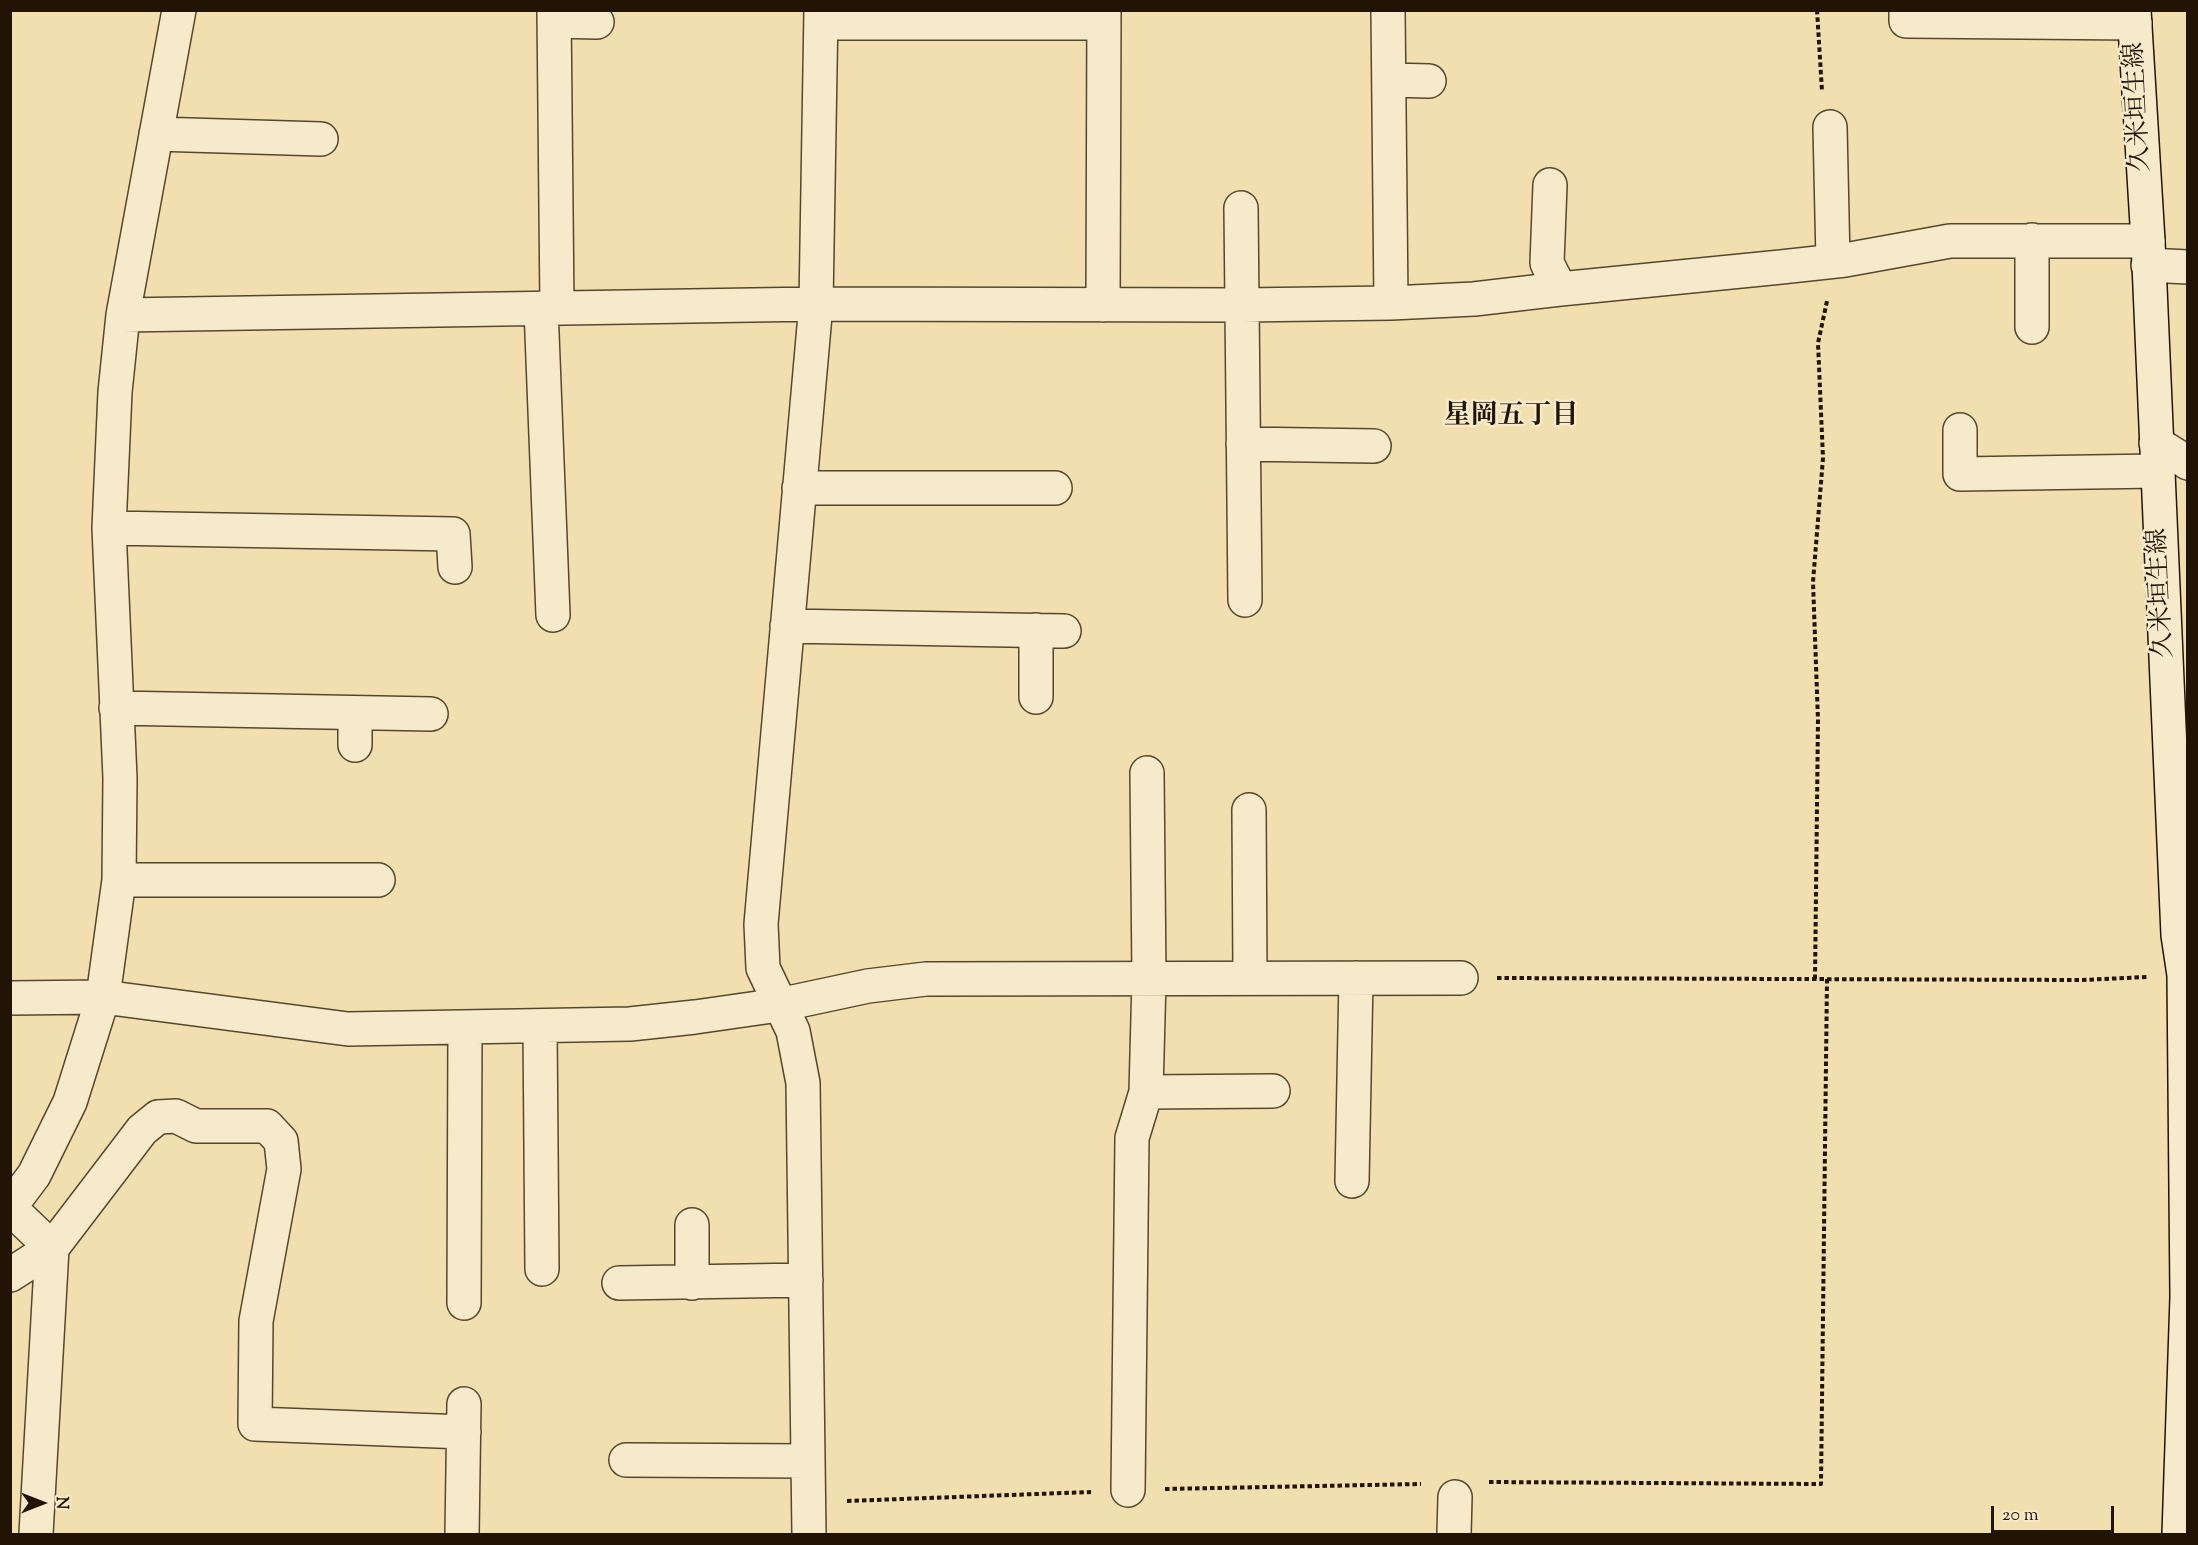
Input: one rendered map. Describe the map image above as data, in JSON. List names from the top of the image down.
{
  "streets": {
    "street": ["久米垣生線"]
  },
  "districts": ["星岡五丁目"],
  "scale_bar": "20 m",
  "north": "right"
}
